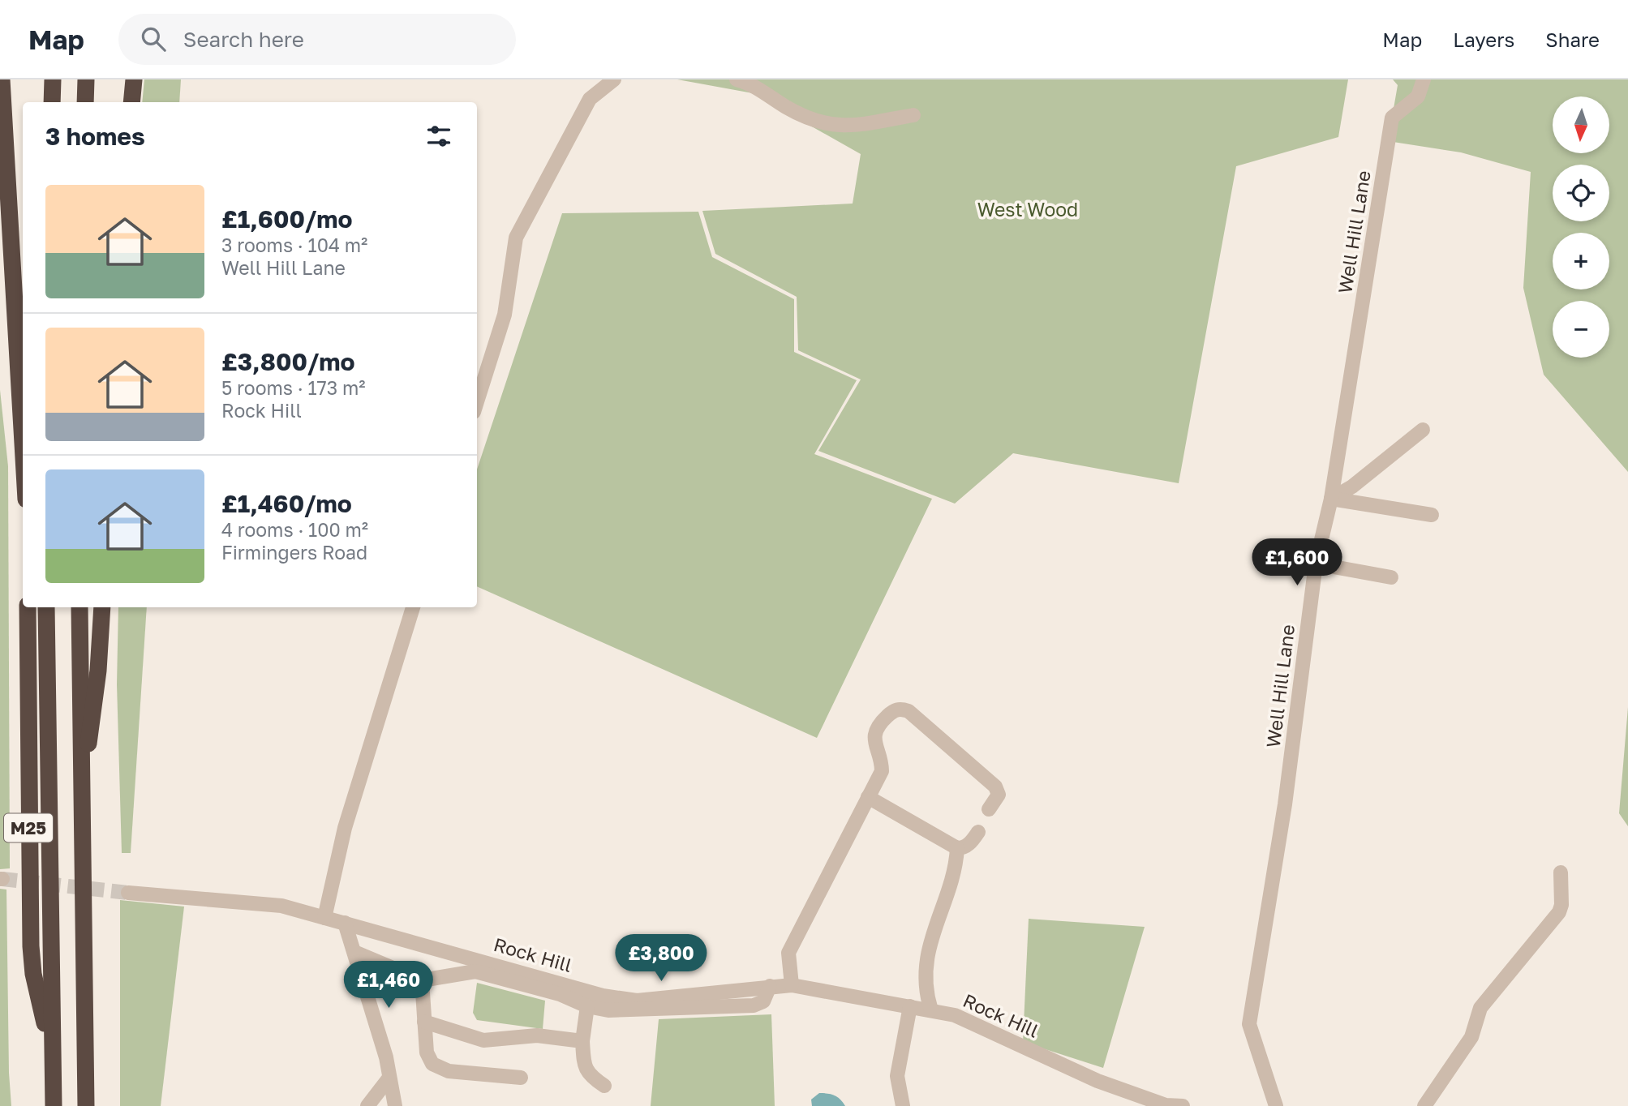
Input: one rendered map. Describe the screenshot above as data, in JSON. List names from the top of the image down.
{
  "streets": {
    "highway": ["M25"],
    "street": ["Well Hill Lane", "Rock Hill"]
  },
  "parks": ["West Wood"],
  "north": "bottom",
  "page": {
    "header": "Map",
    "search": "Search here",
    "nav": ["Map", "Layers", "Share"],
    "map_buttons": ["+", "−"],
    "heading": "3 homes",
    "list": [
      {
        "name": "£1,600/mo",
        "note": "3 rooms · 104 m² · Well Hill Lane"
      },
      {
        "name": "£3,800/mo",
        "note": "5 rooms · 173 m² · Rock Hill"
      },
      {
        "name": "£1,460/mo",
        "note": "4 rooms · 100 m² · Firmingers Road"
      }
    ],
    "price": ["£1,600", "£3,800", "£1,460"]
  }
}
